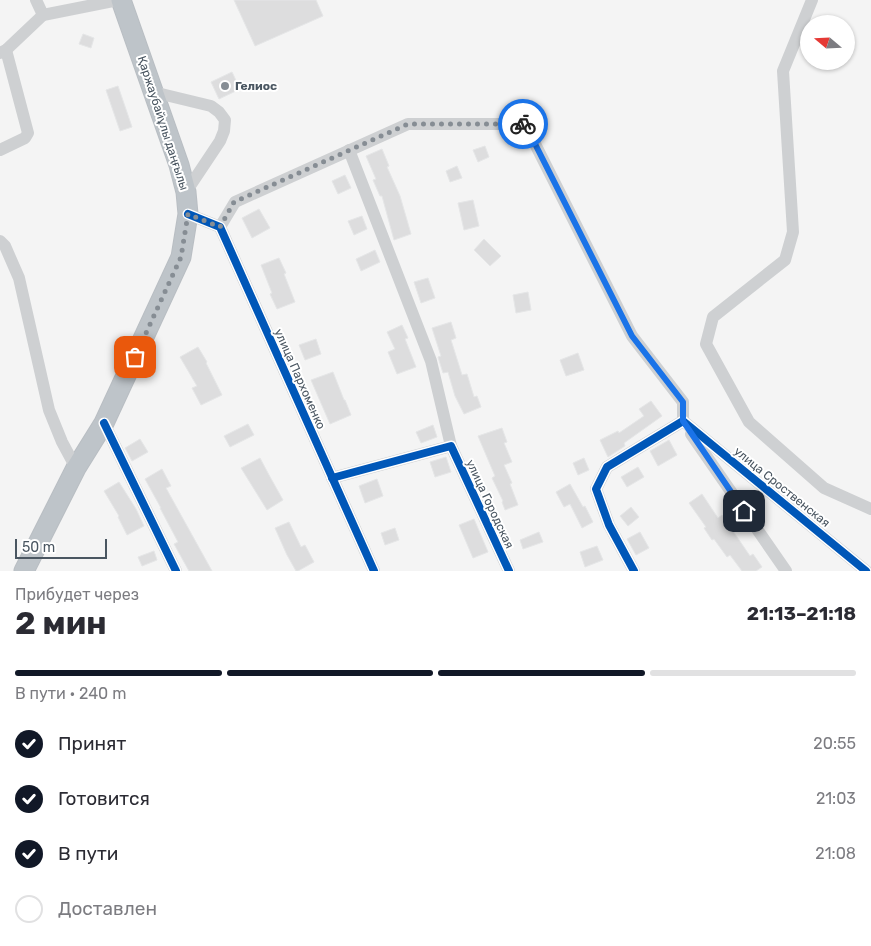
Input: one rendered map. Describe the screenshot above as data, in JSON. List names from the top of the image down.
{
  "streets": {
    "highway": ["Қаржаубайұлы даңғылы"],
    "street": ["улица Пархоменко", "улица Сроственская", "улица Городская"]
  },
  "places": ["Гелиос"],
  "scale_bar": "50 m",
  "north": "left",
  "page": {
    "scale": "50 m",
    "heading": ["2 мин", "Прибудет через", "21:13–21:18"],
    "bar": "В пути · 240 m",
    "list": [
      ["Принят", "20:55"],
      ["Готовится", "21:03"],
      ["В пути", "21:08"],
      "Доставлен"
    ]
  }
}
